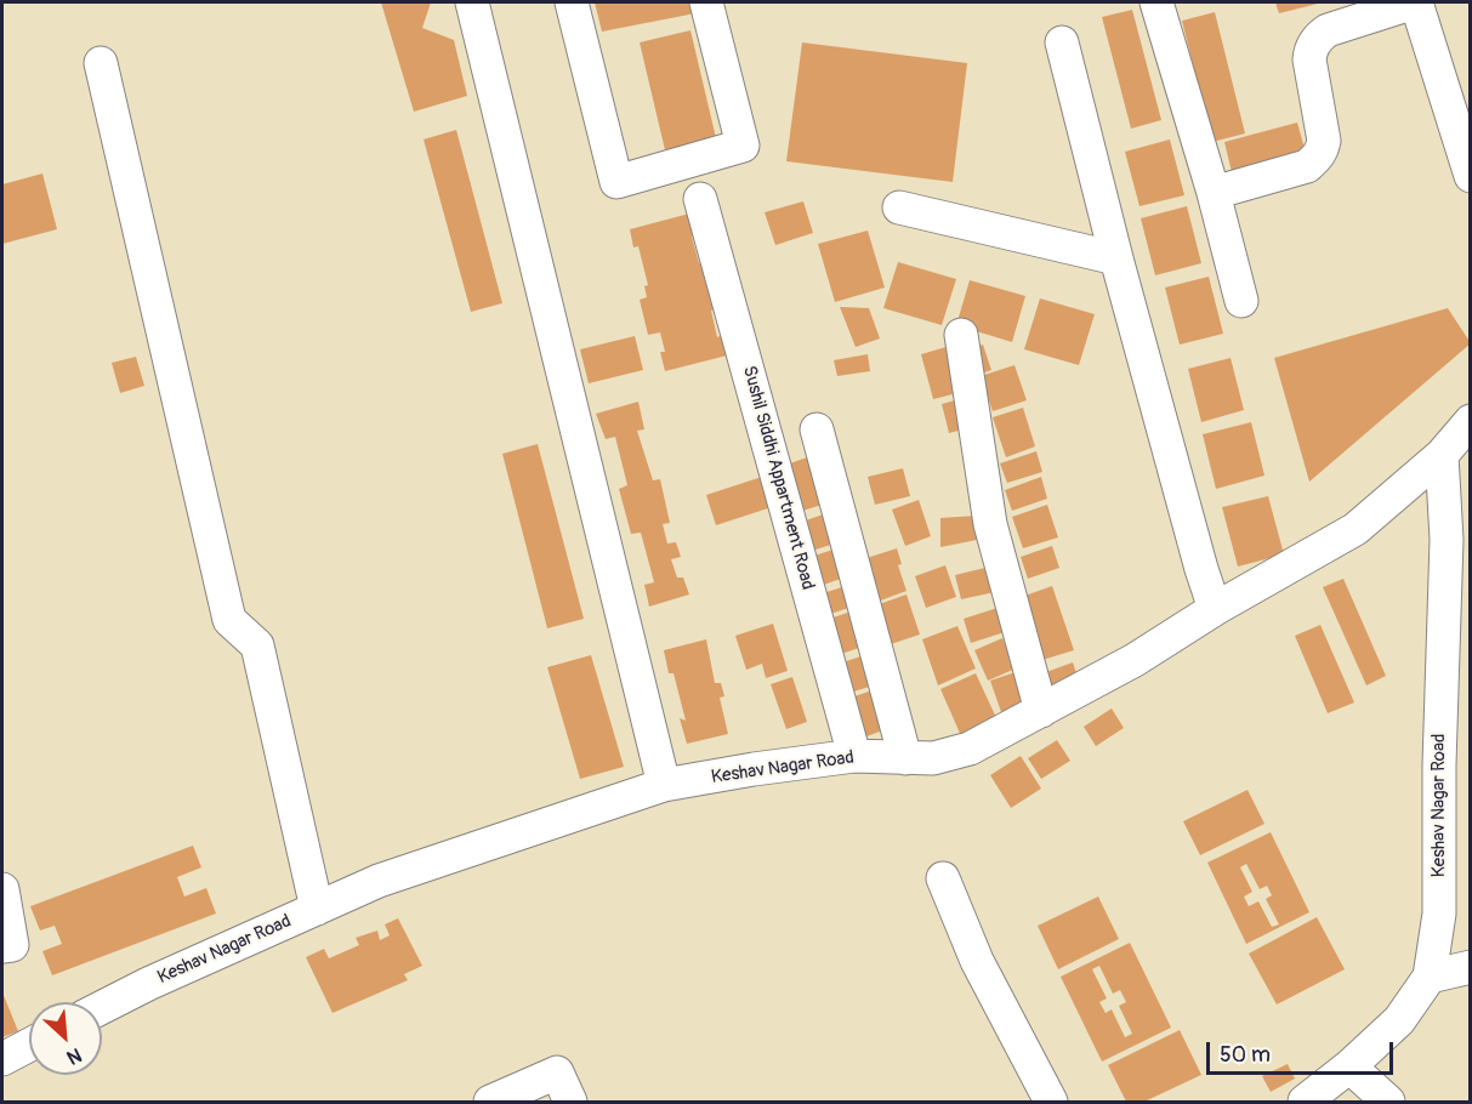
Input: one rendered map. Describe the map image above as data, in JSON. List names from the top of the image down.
{
  "streets": {
    "street": ["Sushil Siddhi Appartment Road", "Keshav Nagar Road"]
  },
  "crossings": [
    ["Sushil Siddhi Appartment Road", "Keshav Nagar Road"]
  ],
  "scale_bar": "50 m",
  "north": "bottom right"
}
